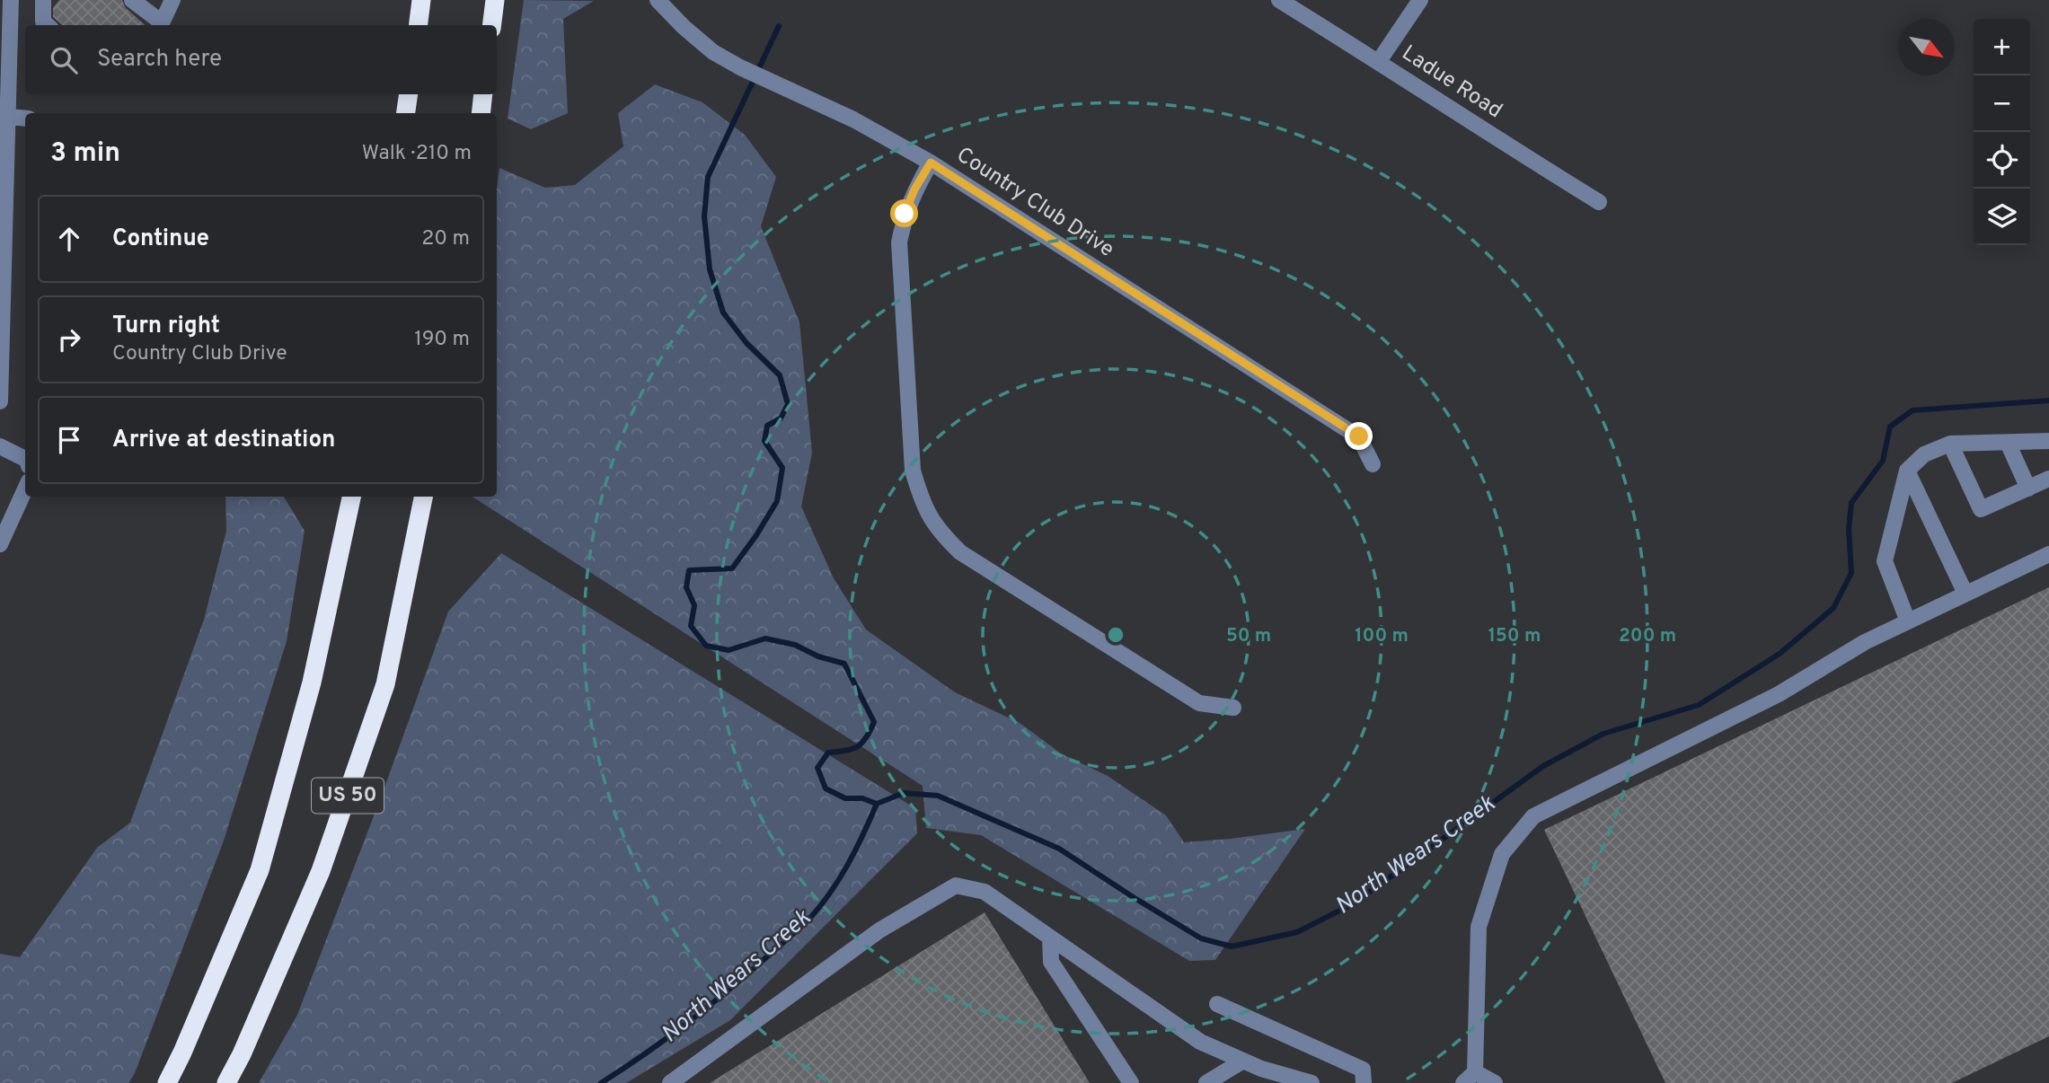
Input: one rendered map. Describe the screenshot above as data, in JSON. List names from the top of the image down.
{
  "streets": {
    "highway": ["US 50"],
    "street": ["Ladue Road", "Country Club Drive"]
  },
  "water": ["North Wears Creek"],
  "north": "bottom right",
  "page": {
    "map_buttons": ["+", "−"],
    "search": "Search here",
    "heading": ["3 min", "Walk · 210 m"],
    "list": [
      ["Continue", "20 m"],
      ["Turn right", "Country Club Drive", "190 m"],
      "Arrive at destination"
    ]
  },
  "rings": [
    "50 m",
    "100 m",
    "150 m",
    "200 m"
  ]
}
